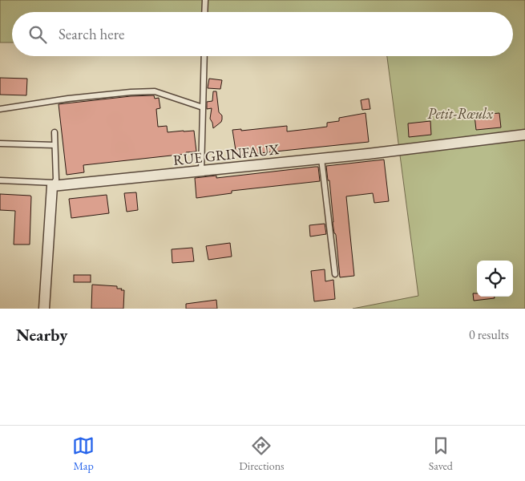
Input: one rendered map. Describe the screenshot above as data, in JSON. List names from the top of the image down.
{
  "streets": {
    "street": ["RUE GRINFAUX"]
  },
  "parks": ["Petit-Rœulx"],
  "page": {
    "search": "Search here",
    "heading": ["Nearby", "0 results"],
    "nav": ["Map", "Directions", "Saved"]
  }
}
